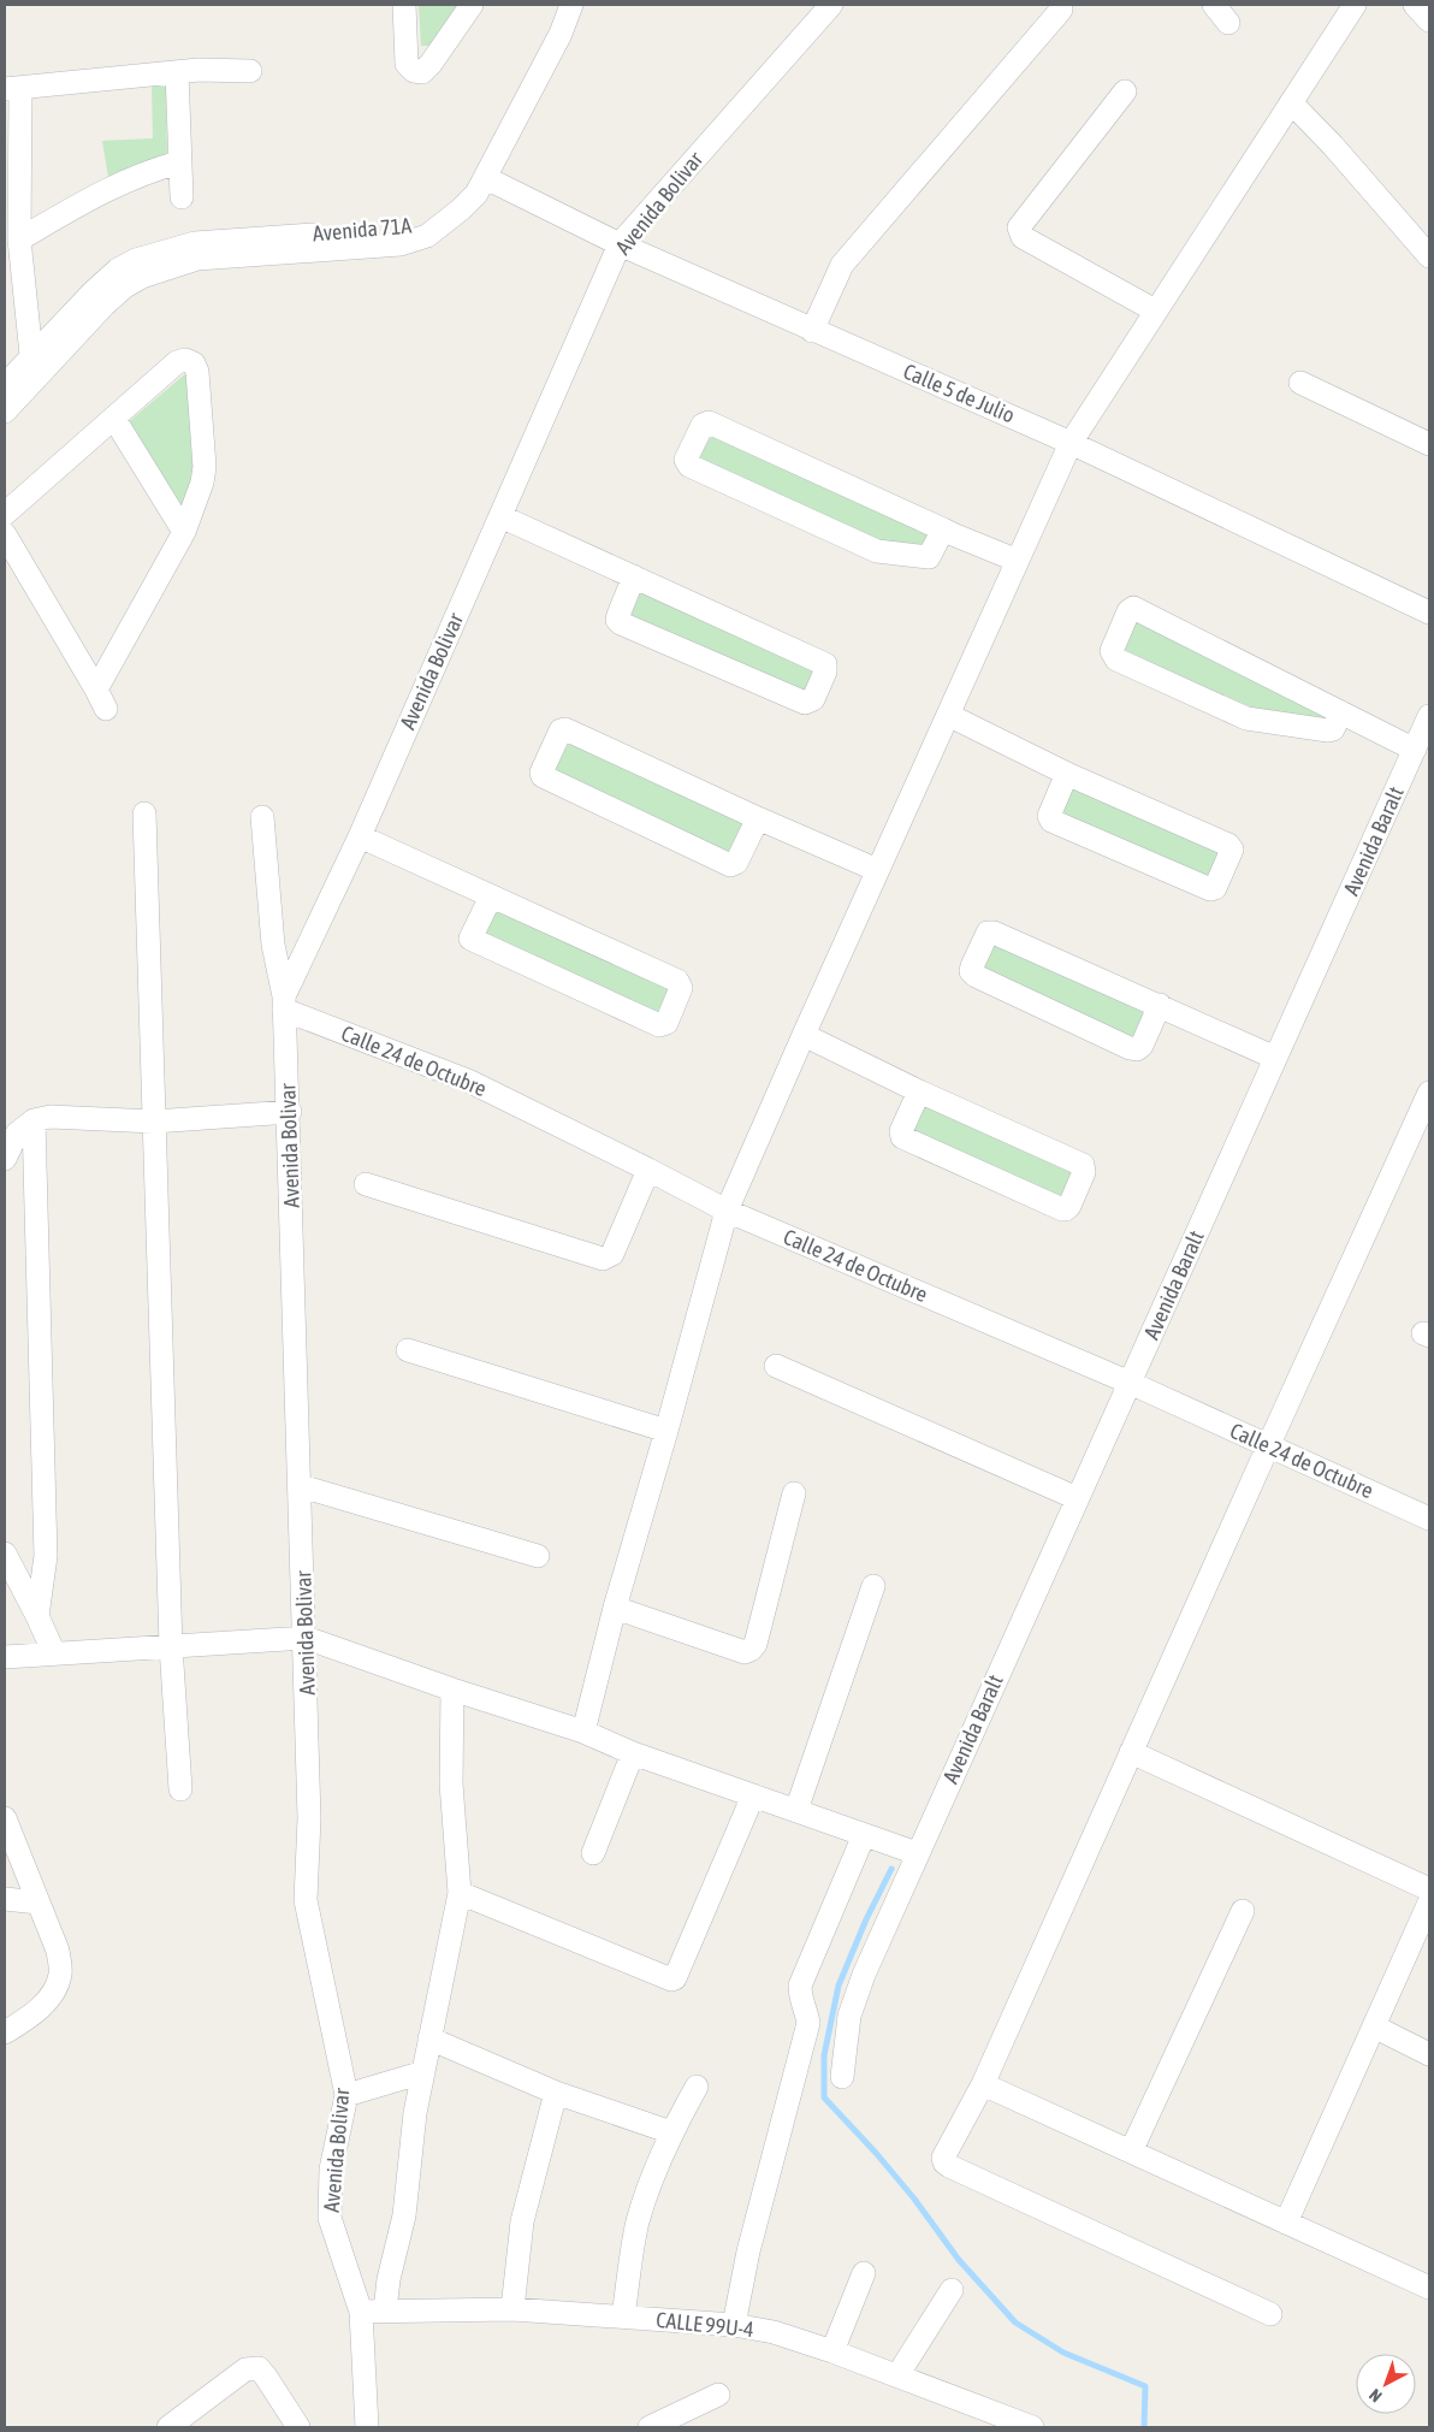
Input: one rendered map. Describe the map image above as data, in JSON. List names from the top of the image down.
{
  "streets": {
    "street": [
      "Avenida Bolivar",
      "Avenida 71A",
      "Calle 5 de Julio",
      "Avenida Baralt",
      "Calle 24 de Octubre",
      "CALLE 99U-4"
    ]
  },
  "crossings": [
    ["Avenida Bolivar", "Calle 5 de Julio"],
    ["Avenida Bolivar", "Calle 24 de Octubre"],
    ["Avenida Bolivar", "CALLE 99U-4"],
    ["Avenida 71A", "Calle 5 de Julio"],
    ["Avenida Baralt", "Calle 24 de Octubre"]
  ],
  "north": "bottom left"
}
